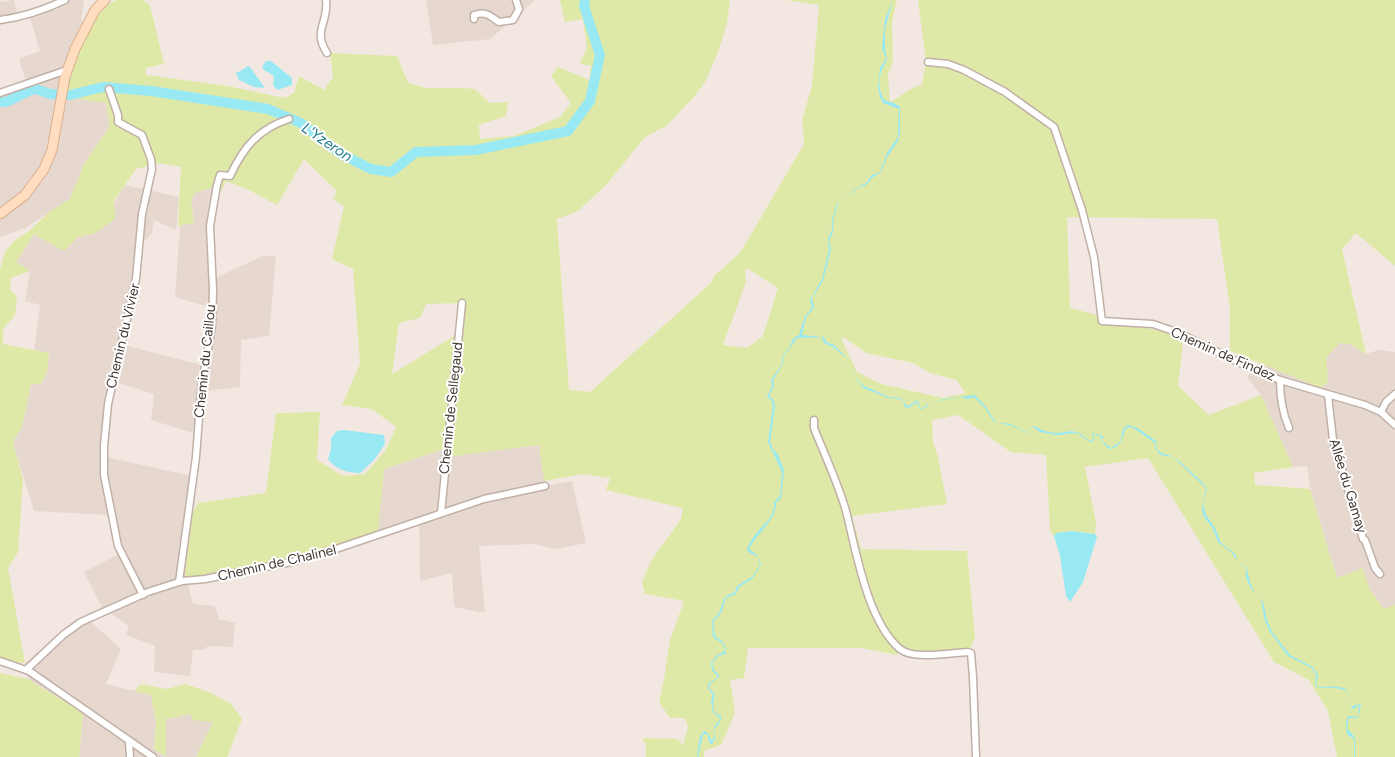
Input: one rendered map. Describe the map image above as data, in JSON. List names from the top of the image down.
{
  "streets": {
    "street": [
      "Chemin du Vivier",
      "Chemin de Findez",
      "Chemin du Caillou",
      "Chemin de Sellegaud",
      "Allée du Gamay",
      "Chemin de Chalinel"
    ]
  },
  "crossings": [
    ["Chemin du Vivier", "Chemin de Chalinel"],
    ["Chemin de Findez", "Allée du Gamay"],
    ["Chemin du Caillou", "Chemin de Chalinel"],
    ["Chemin de Sellegaud", "Chemin de Chalinel"]
  ],
  "water": ["L'Yzeron"]
}
